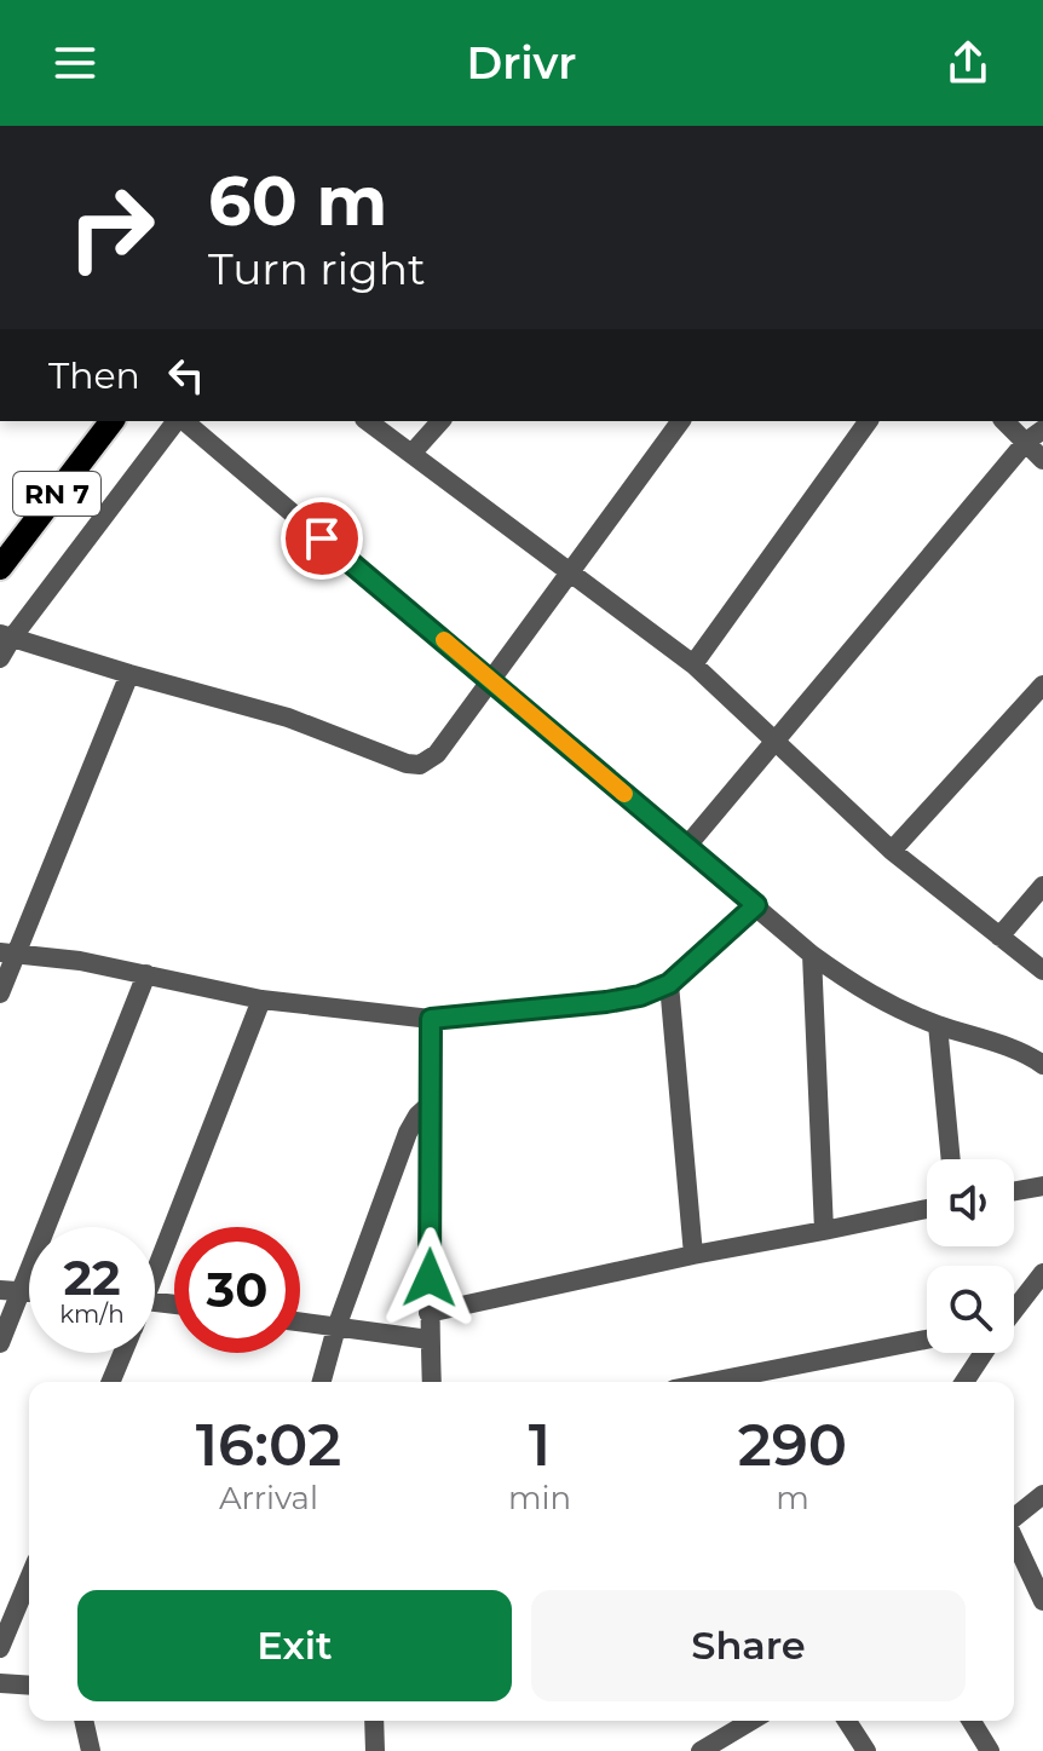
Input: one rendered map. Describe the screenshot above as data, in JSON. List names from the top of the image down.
{
  "streets": {
    "main road": ["RN 7"]
  },
  "page": {
    "header": "Drivr",
    "turn": ["60 m", "Turn right"],
    "then": "Then",
    "speed": "22 km/h",
    "limit": "30",
    "eta": [
      "16:02",
      "Arrival",
      "1",
      "min",
      "290",
      "m"
    ],
    "buttons": ["Exit", "Share"]
  }
}
